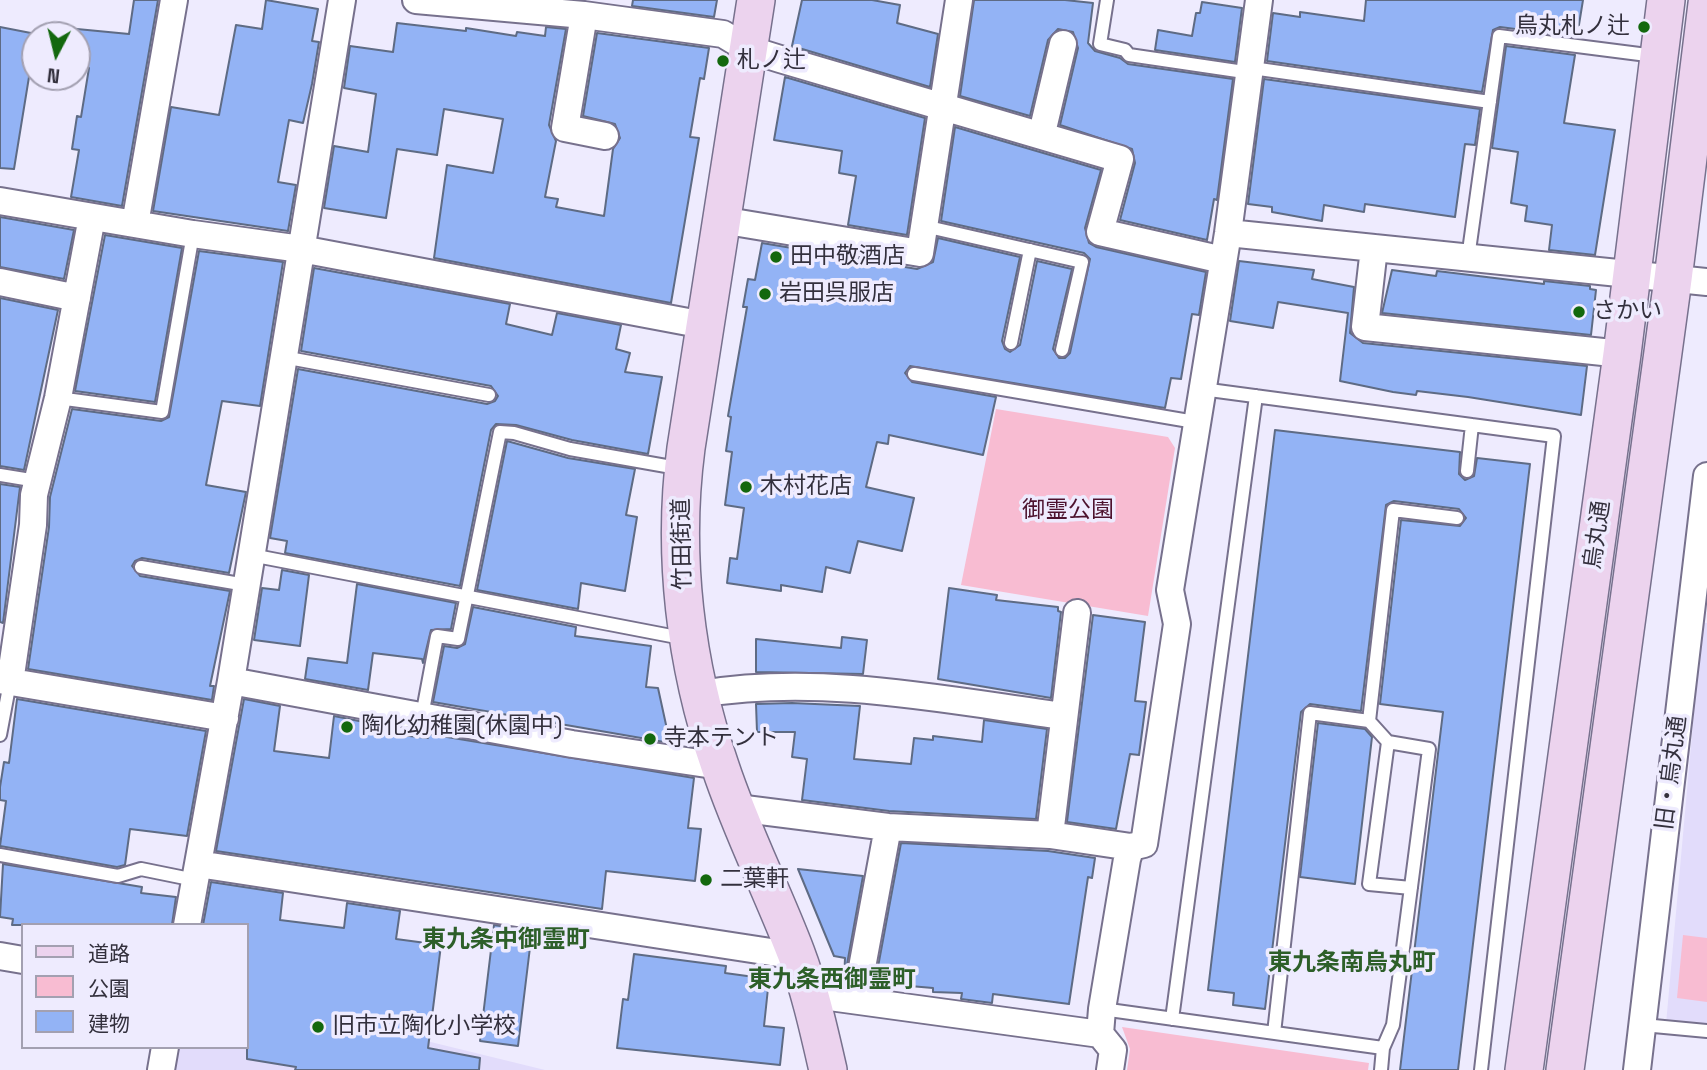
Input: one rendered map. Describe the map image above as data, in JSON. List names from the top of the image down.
{
  "streets": {
    "street": ["烏丸通", "竹田街道", "旧・烏丸通"]
  },
  "districts": ["東九条中御霊町", "東九条南烏丸町", "東九条西御霊町"],
  "parks": ["御霊公園"],
  "places": [
    "烏丸札ノ辻",
    "札ノ辻",
    "田中敬酒店",
    "岩田呉服店",
    "さかい",
    "木村花店",
    "陶化幼稚園(休園中)",
    "寺本テント",
    "二葉軒",
    "旧市立陶化小学校"
  ],
  "legend": ["道路", "公園", "建物"],
  "north": "bottom"
}
